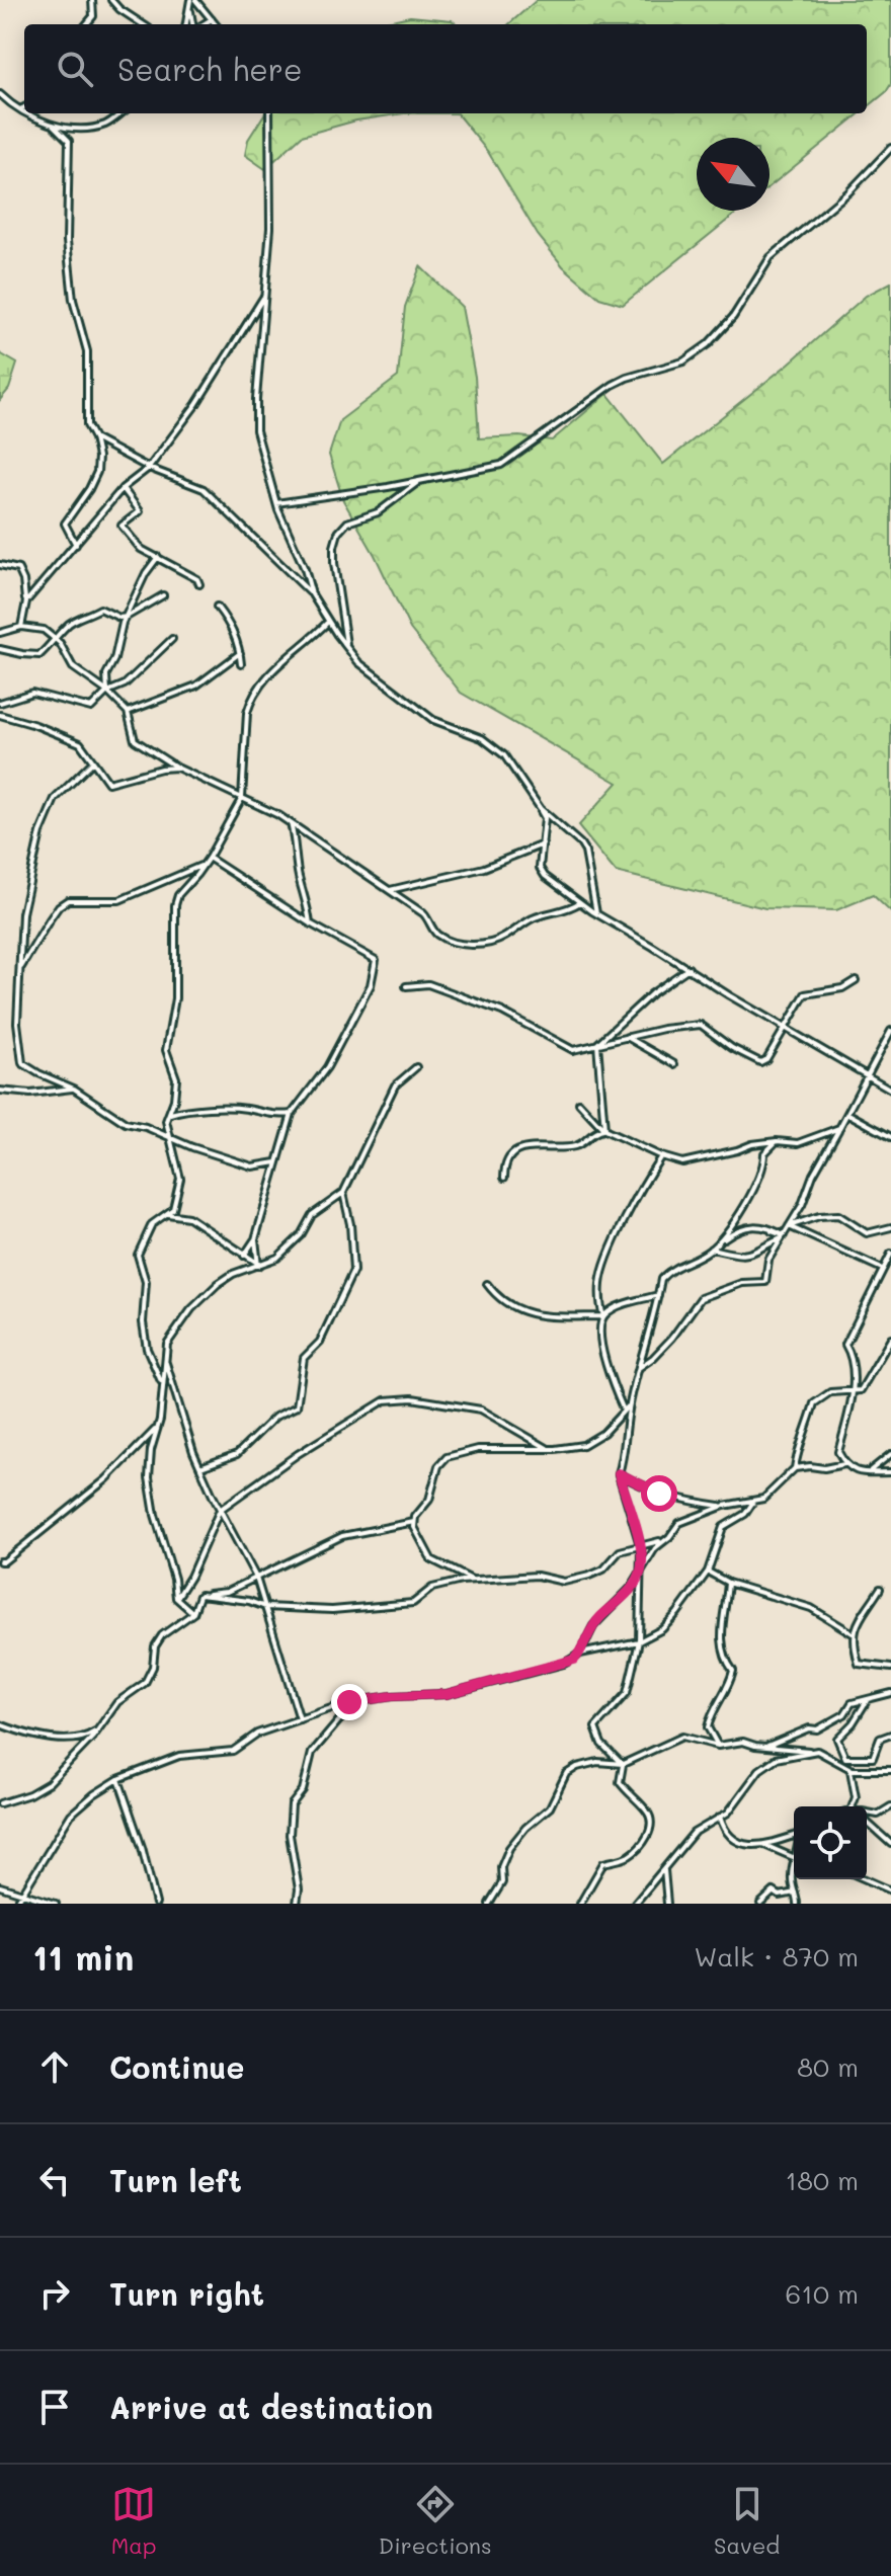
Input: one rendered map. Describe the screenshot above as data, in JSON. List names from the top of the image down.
{
  "north": "top left",
  "page": {
    "search": "Search here",
    "heading": ["11 min", "Walk · 870 m"],
    "list": [
      ["Continue", "80 m"],
      ["Turn left", "180 m"],
      ["Turn right", "610 m"],
      "Arrive at destination"
    ],
    "nav": ["Map", "Directions", "Saved"]
  }
}
